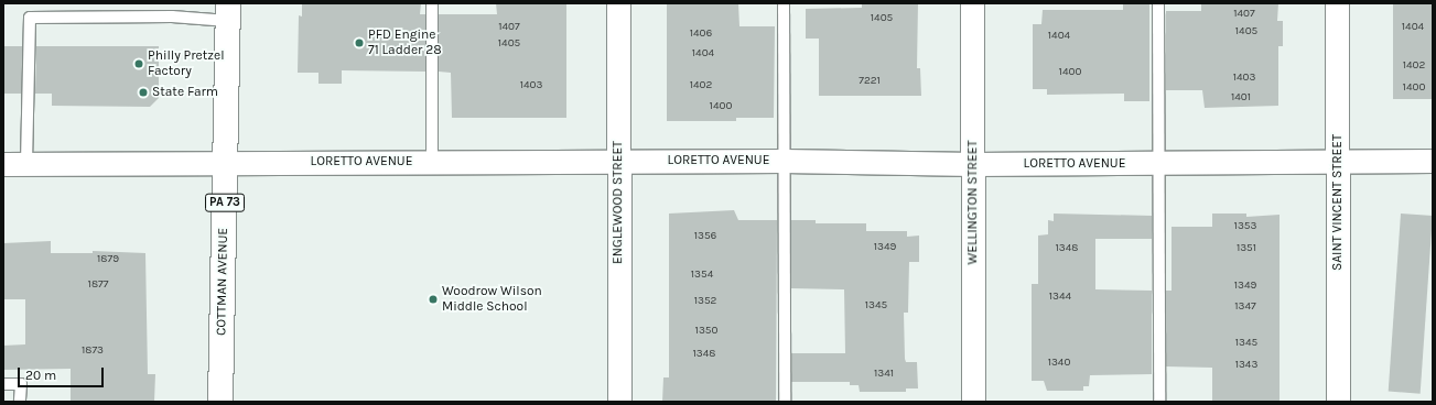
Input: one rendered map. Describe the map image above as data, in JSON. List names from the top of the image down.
{
  "streets": {
    "main road": ["PA 73", "COTTMAN AVENUE"],
    "street": [
      "LORETTO AVENUE",
      "ENGLEWOOD STREET",
      "WELLINGTON STREET",
      "SAINT VINCENT STREET"
    ]
  },
  "crossings": [
    ["LORETTO AVENUE", "ENGLEWOOD STREET"],
    ["LORETTO AVENUE", "WELLINGTON STREET"],
    ["LORETTO AVENUE", "SAINT VINCENT STREET"],
    ["LORETTO AVENUE", "COTTMAN AVENUE"]
  ],
  "places": [
    "PFD Engine 71 Ladder 28",
    "Philly Pretzel Factory",
    "State Farm",
    "Woodrow Wilson Middle School"
  ],
  "house_numbers": [
    "1407",
    "1405",
    "1407",
    "1404",
    "1405",
    "1406",
    "1404",
    "1405",
    "1404",
    "1402",
    "1400",
    "1403",
    "7221",
    "1403",
    "1402",
    "1400",
    "1401",
    "1400",
    "1353",
    "1356",
    "1349",
    "1348",
    "1351",
    "1879",
    "1354",
    "1877",
    "1349",
    "1344",
    "1352",
    "1345",
    "1347",
    "1350",
    "1345",
    "1873",
    "1348",
    "1340",
    "1343",
    "1341"
  ],
  "scale_bar": "20 m"
}
